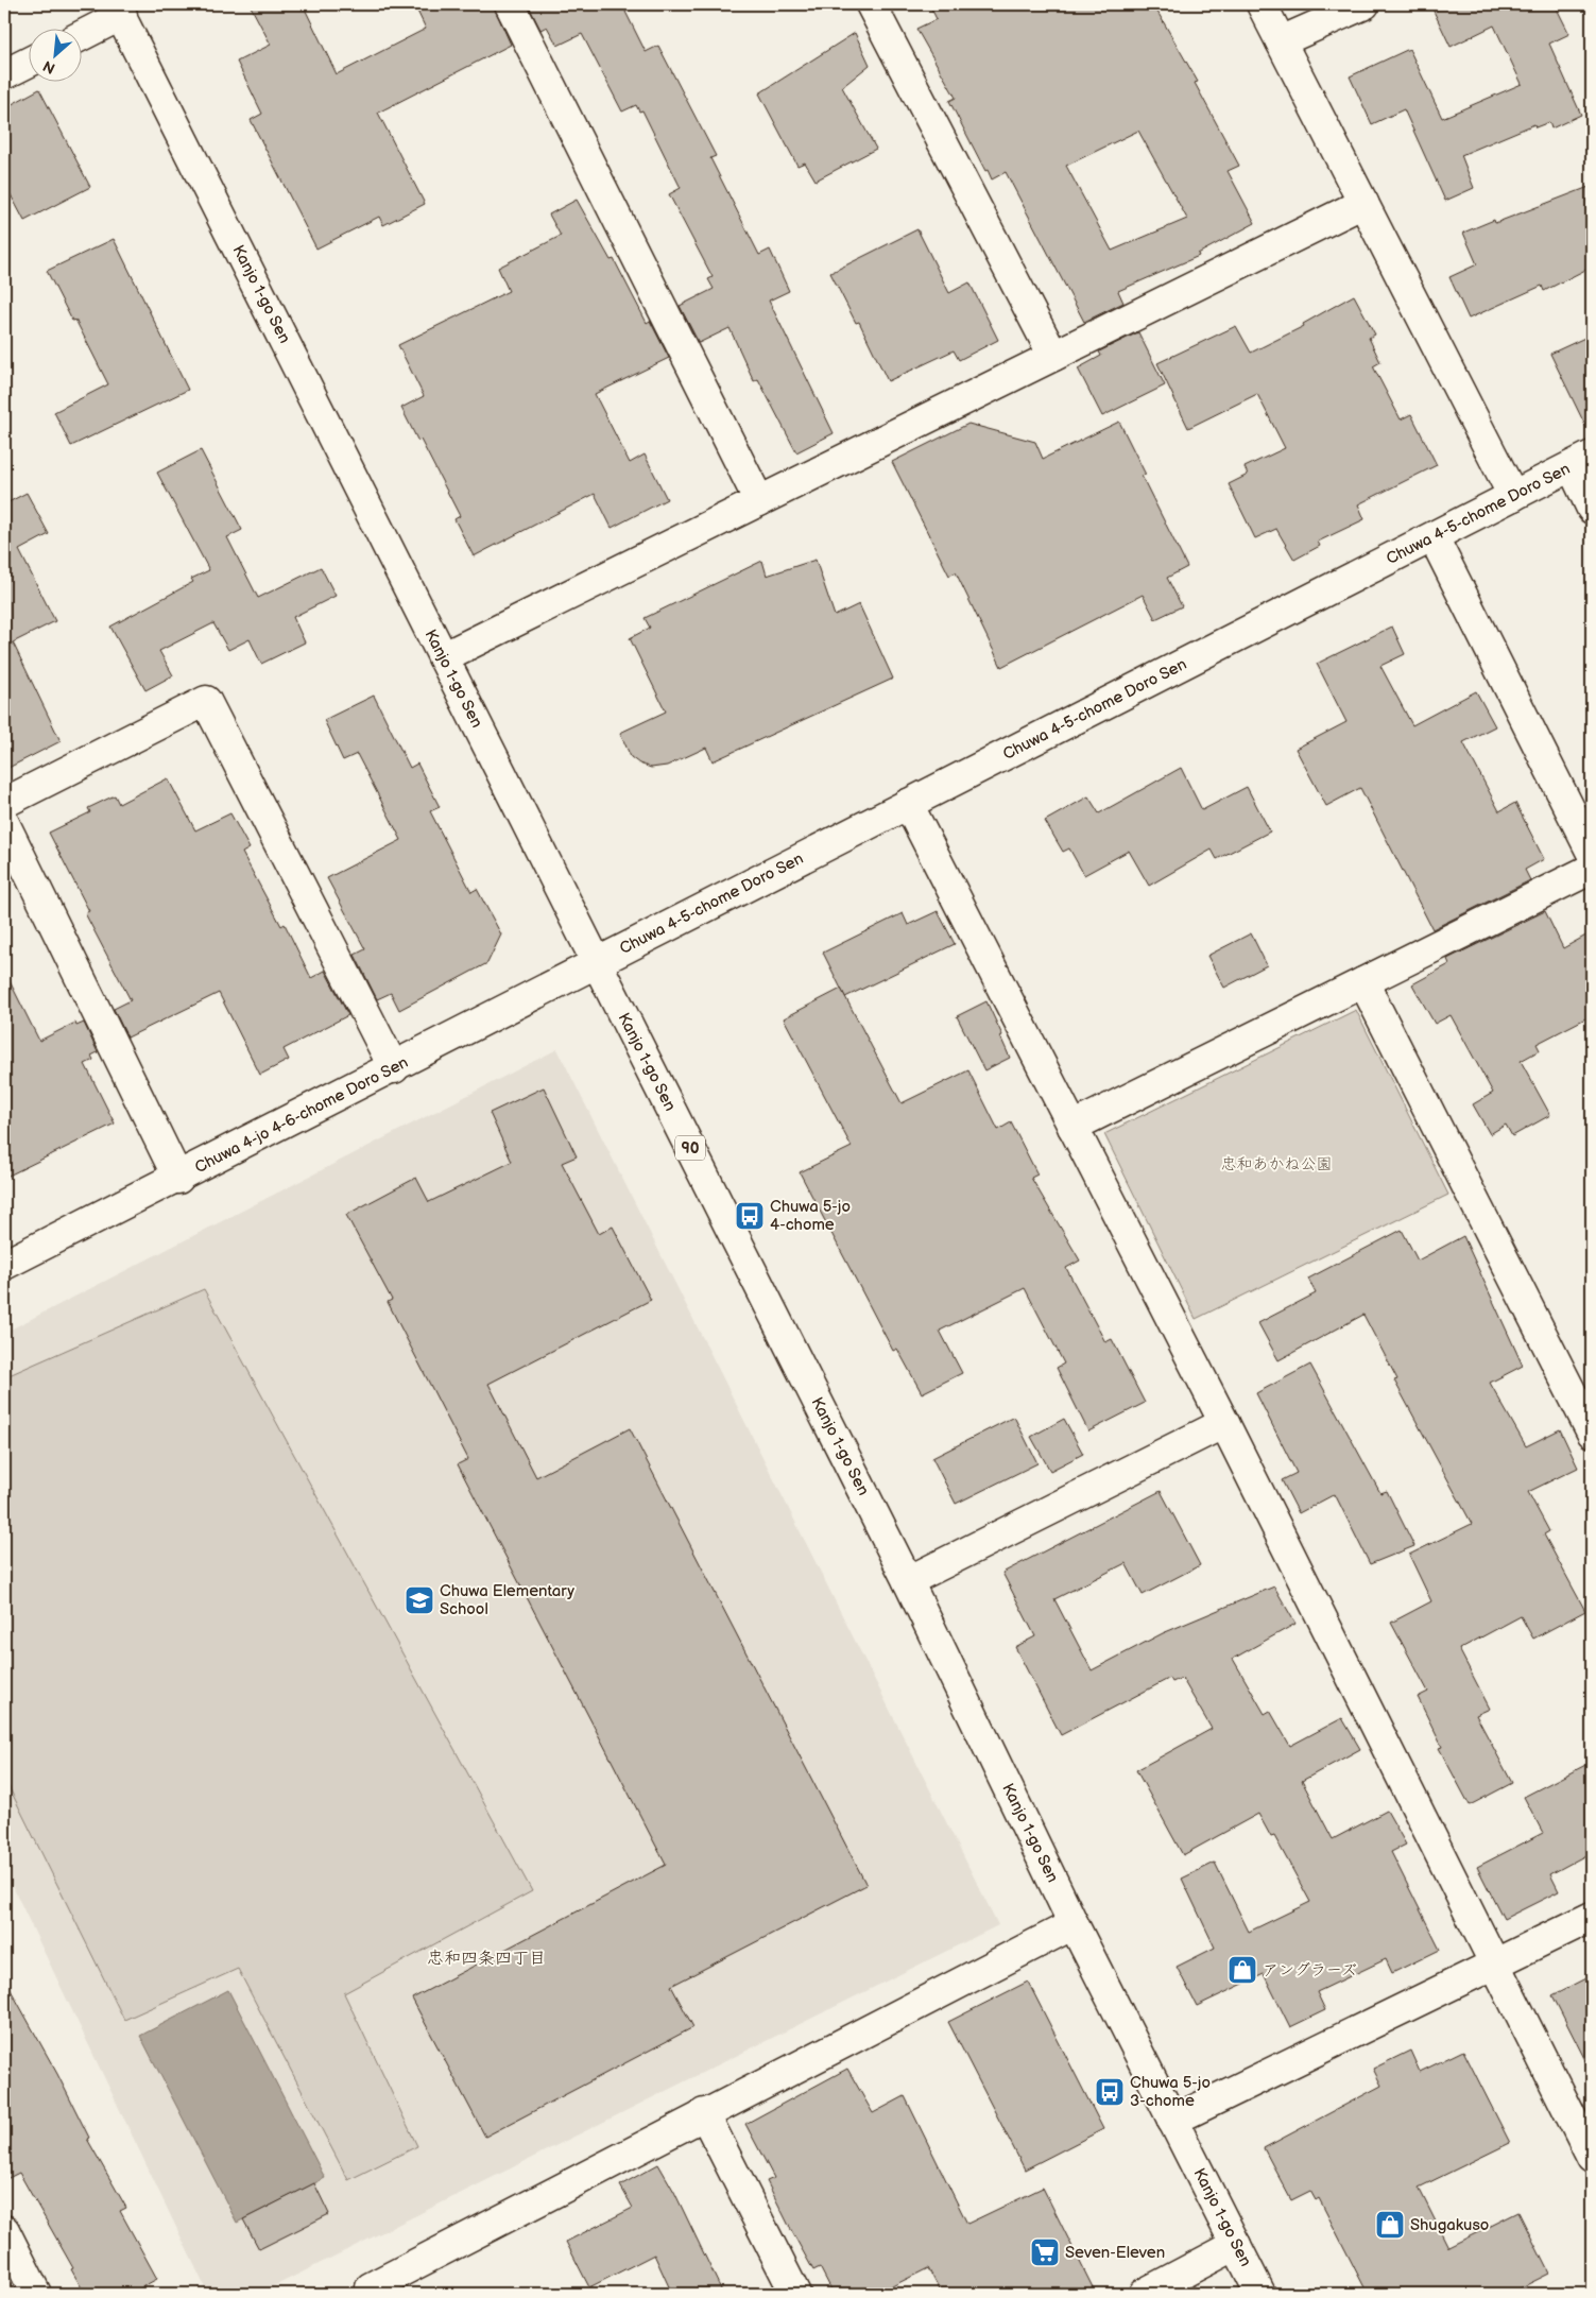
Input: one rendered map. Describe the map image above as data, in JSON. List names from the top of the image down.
{
  "streets": {
    "street": [
      "Kanjo 1-go Sen",
      "Chuwa 4-5-chome Doro Sen",
      "Chuwa 4-jo 4-6-chome Doro Sen",
      "90"
    ]
  },
  "crossings": [
    ["Kanjo 1-go Sen", "Chuwa 4-5-chome Doro Sen"],
    ["Kanjo 1-go Sen", "Chuwa 4-jo 4-6-chome Doro Sen"],
    ["Chuwa 4-5-chome Doro Sen", "Chuwa 4-jo 4-6-chome Doro Sen"]
  ],
  "districts": ["忠和四条四丁目"],
  "parks": ["忠和あかね公園"],
  "places": {
    "bus stop": ["Chuwa 5-jo 4-chome", "Chuwa 5-jo 3-chome"],
    "school or university": ["Chuwa Elementary School"],
    "shop": ["アングラーズ", "Shugakuso"],
    "supermarket": ["Seven-Eleven"]
  },
  "north": "bottom left"
}
